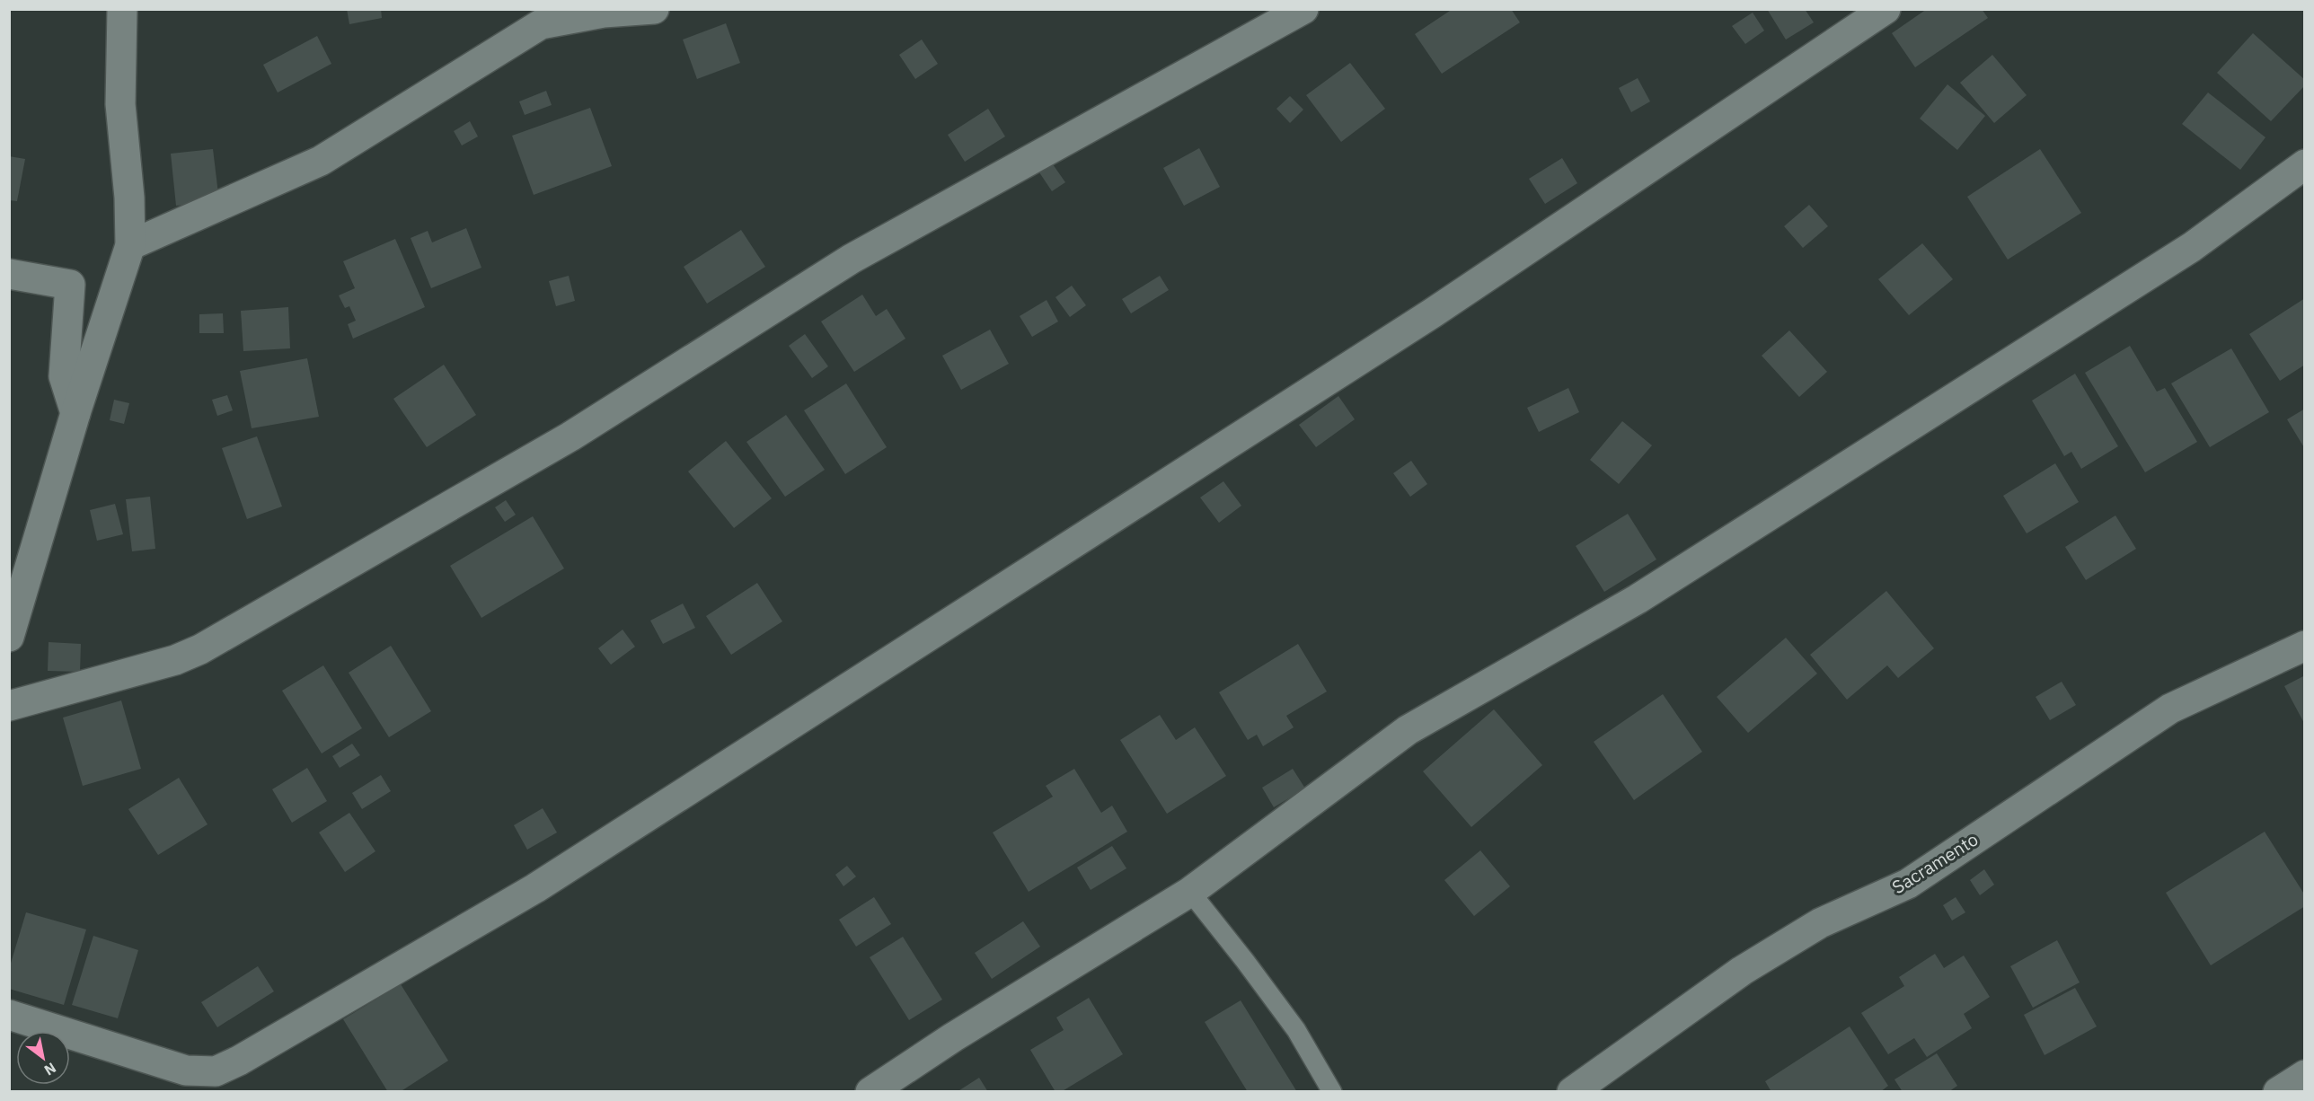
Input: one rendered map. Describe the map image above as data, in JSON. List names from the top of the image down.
{
  "streets": {
    "street": ["Sacramento"]
  },
  "north": "bottom right"
}
